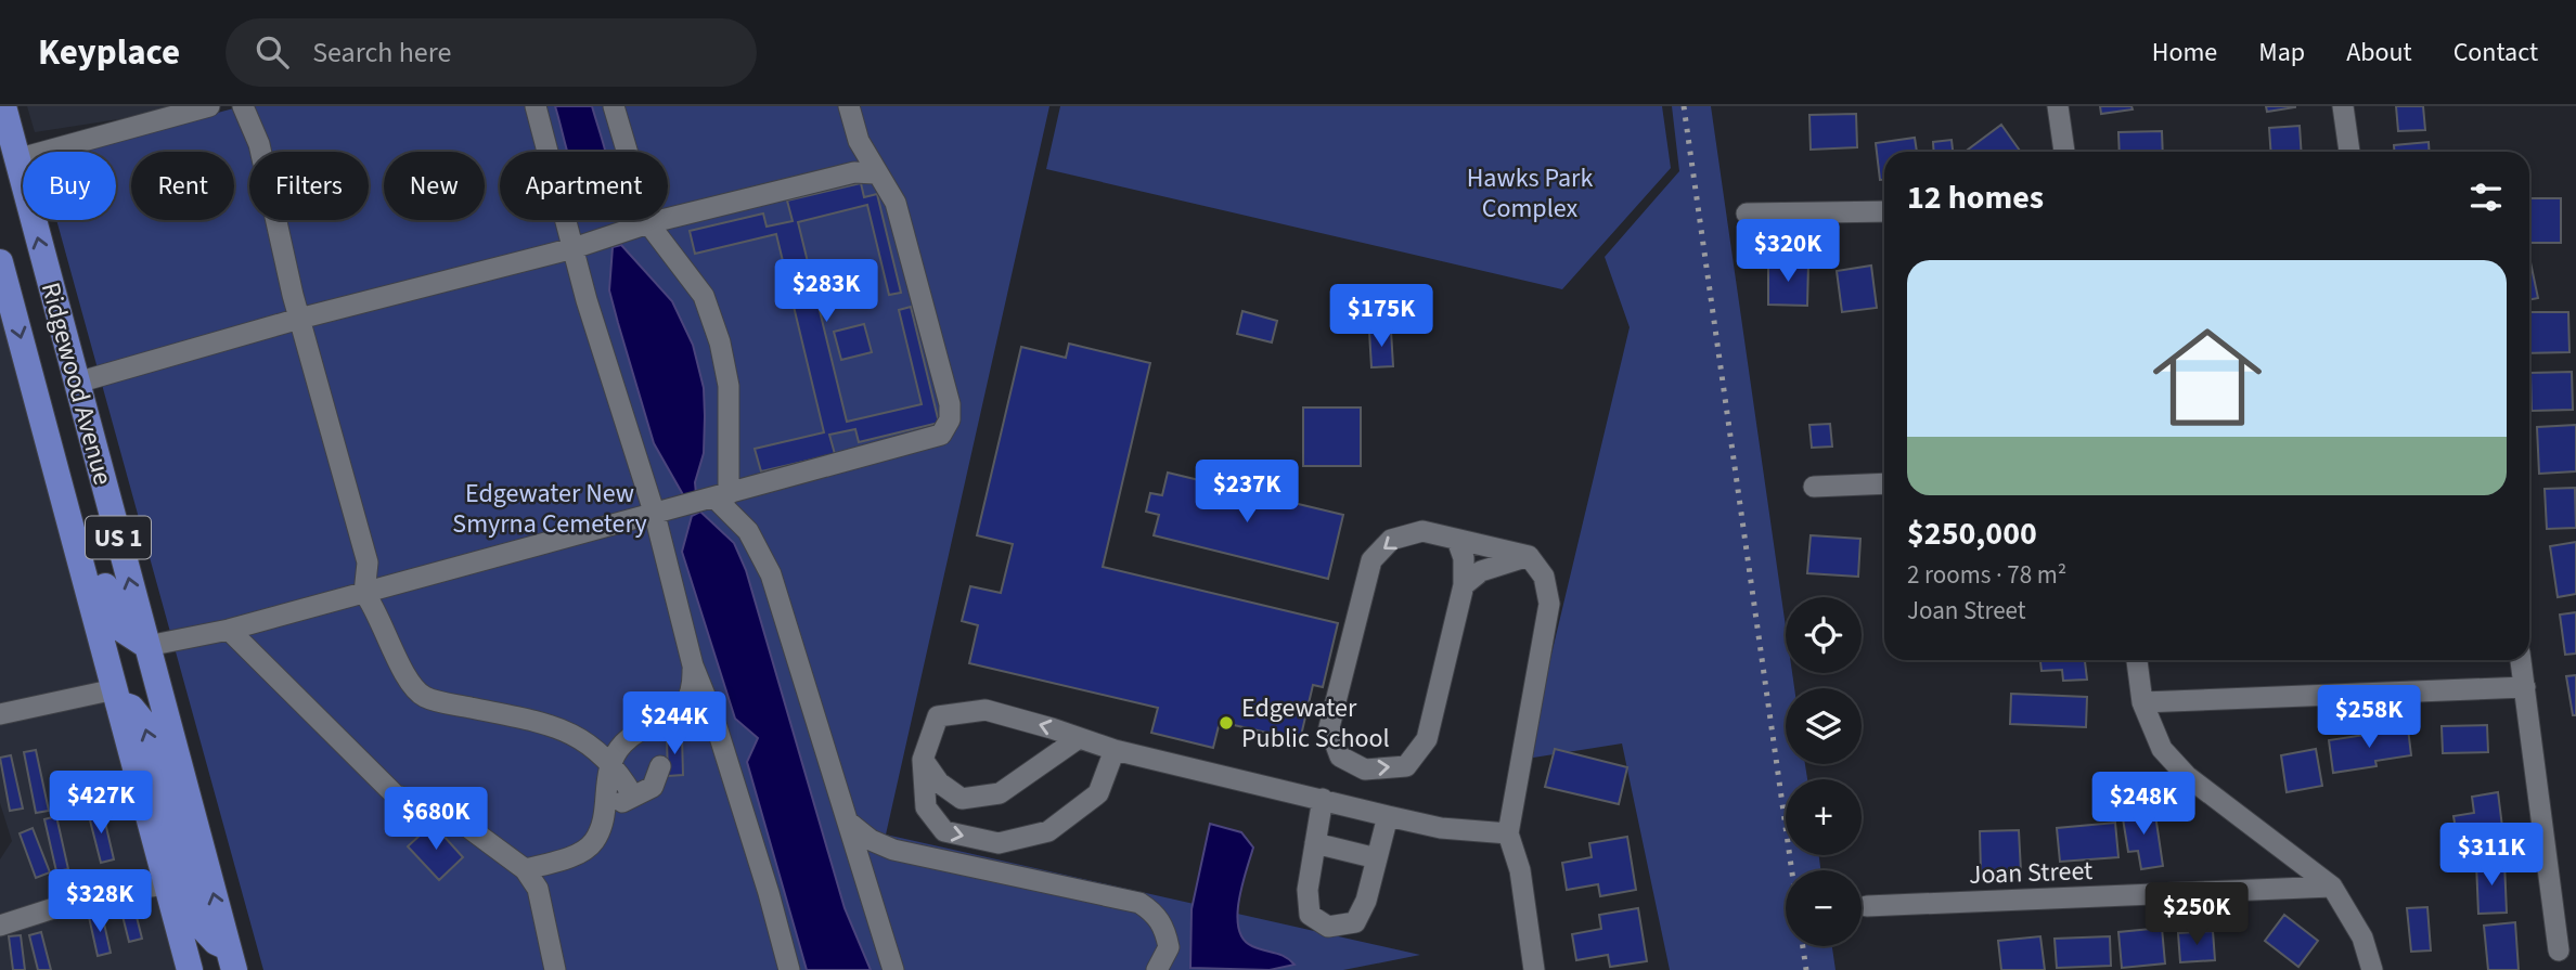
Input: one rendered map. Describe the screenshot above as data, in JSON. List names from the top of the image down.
{
  "streets": {
    "main road": ["Ridgewood Avenue", "US 1"],
    "street": ["Joan Street"]
  },
  "parks": ["Hawks Park Complex", "Edgewater New Smyrna Cemetery"],
  "places": ["Edgewater Public School"],
  "page": {
    "header": "Keyplace",
    "search": "Search here",
    "nav": [
      "Home",
      "Map",
      "About",
      "Contact"
    ],
    "chip": [
      "Buy",
      "Rent",
      "Filters",
      "New",
      "Apartment"
    ],
    "heading": "12 homes",
    "price": [
      "$320K",
      "$283K",
      "$175K",
      "$237K",
      "$258K",
      "$244K",
      "$427K",
      "$248K",
      "$680K",
      "$311K",
      "$328K",
      "$250K"
    ],
    "list": [
      {
        "name": "$250,000",
        "note": "2 rooms · 78 m² · Joan Street"
      }
    ],
    "map_buttons": ["+", "−"]
  }
}
